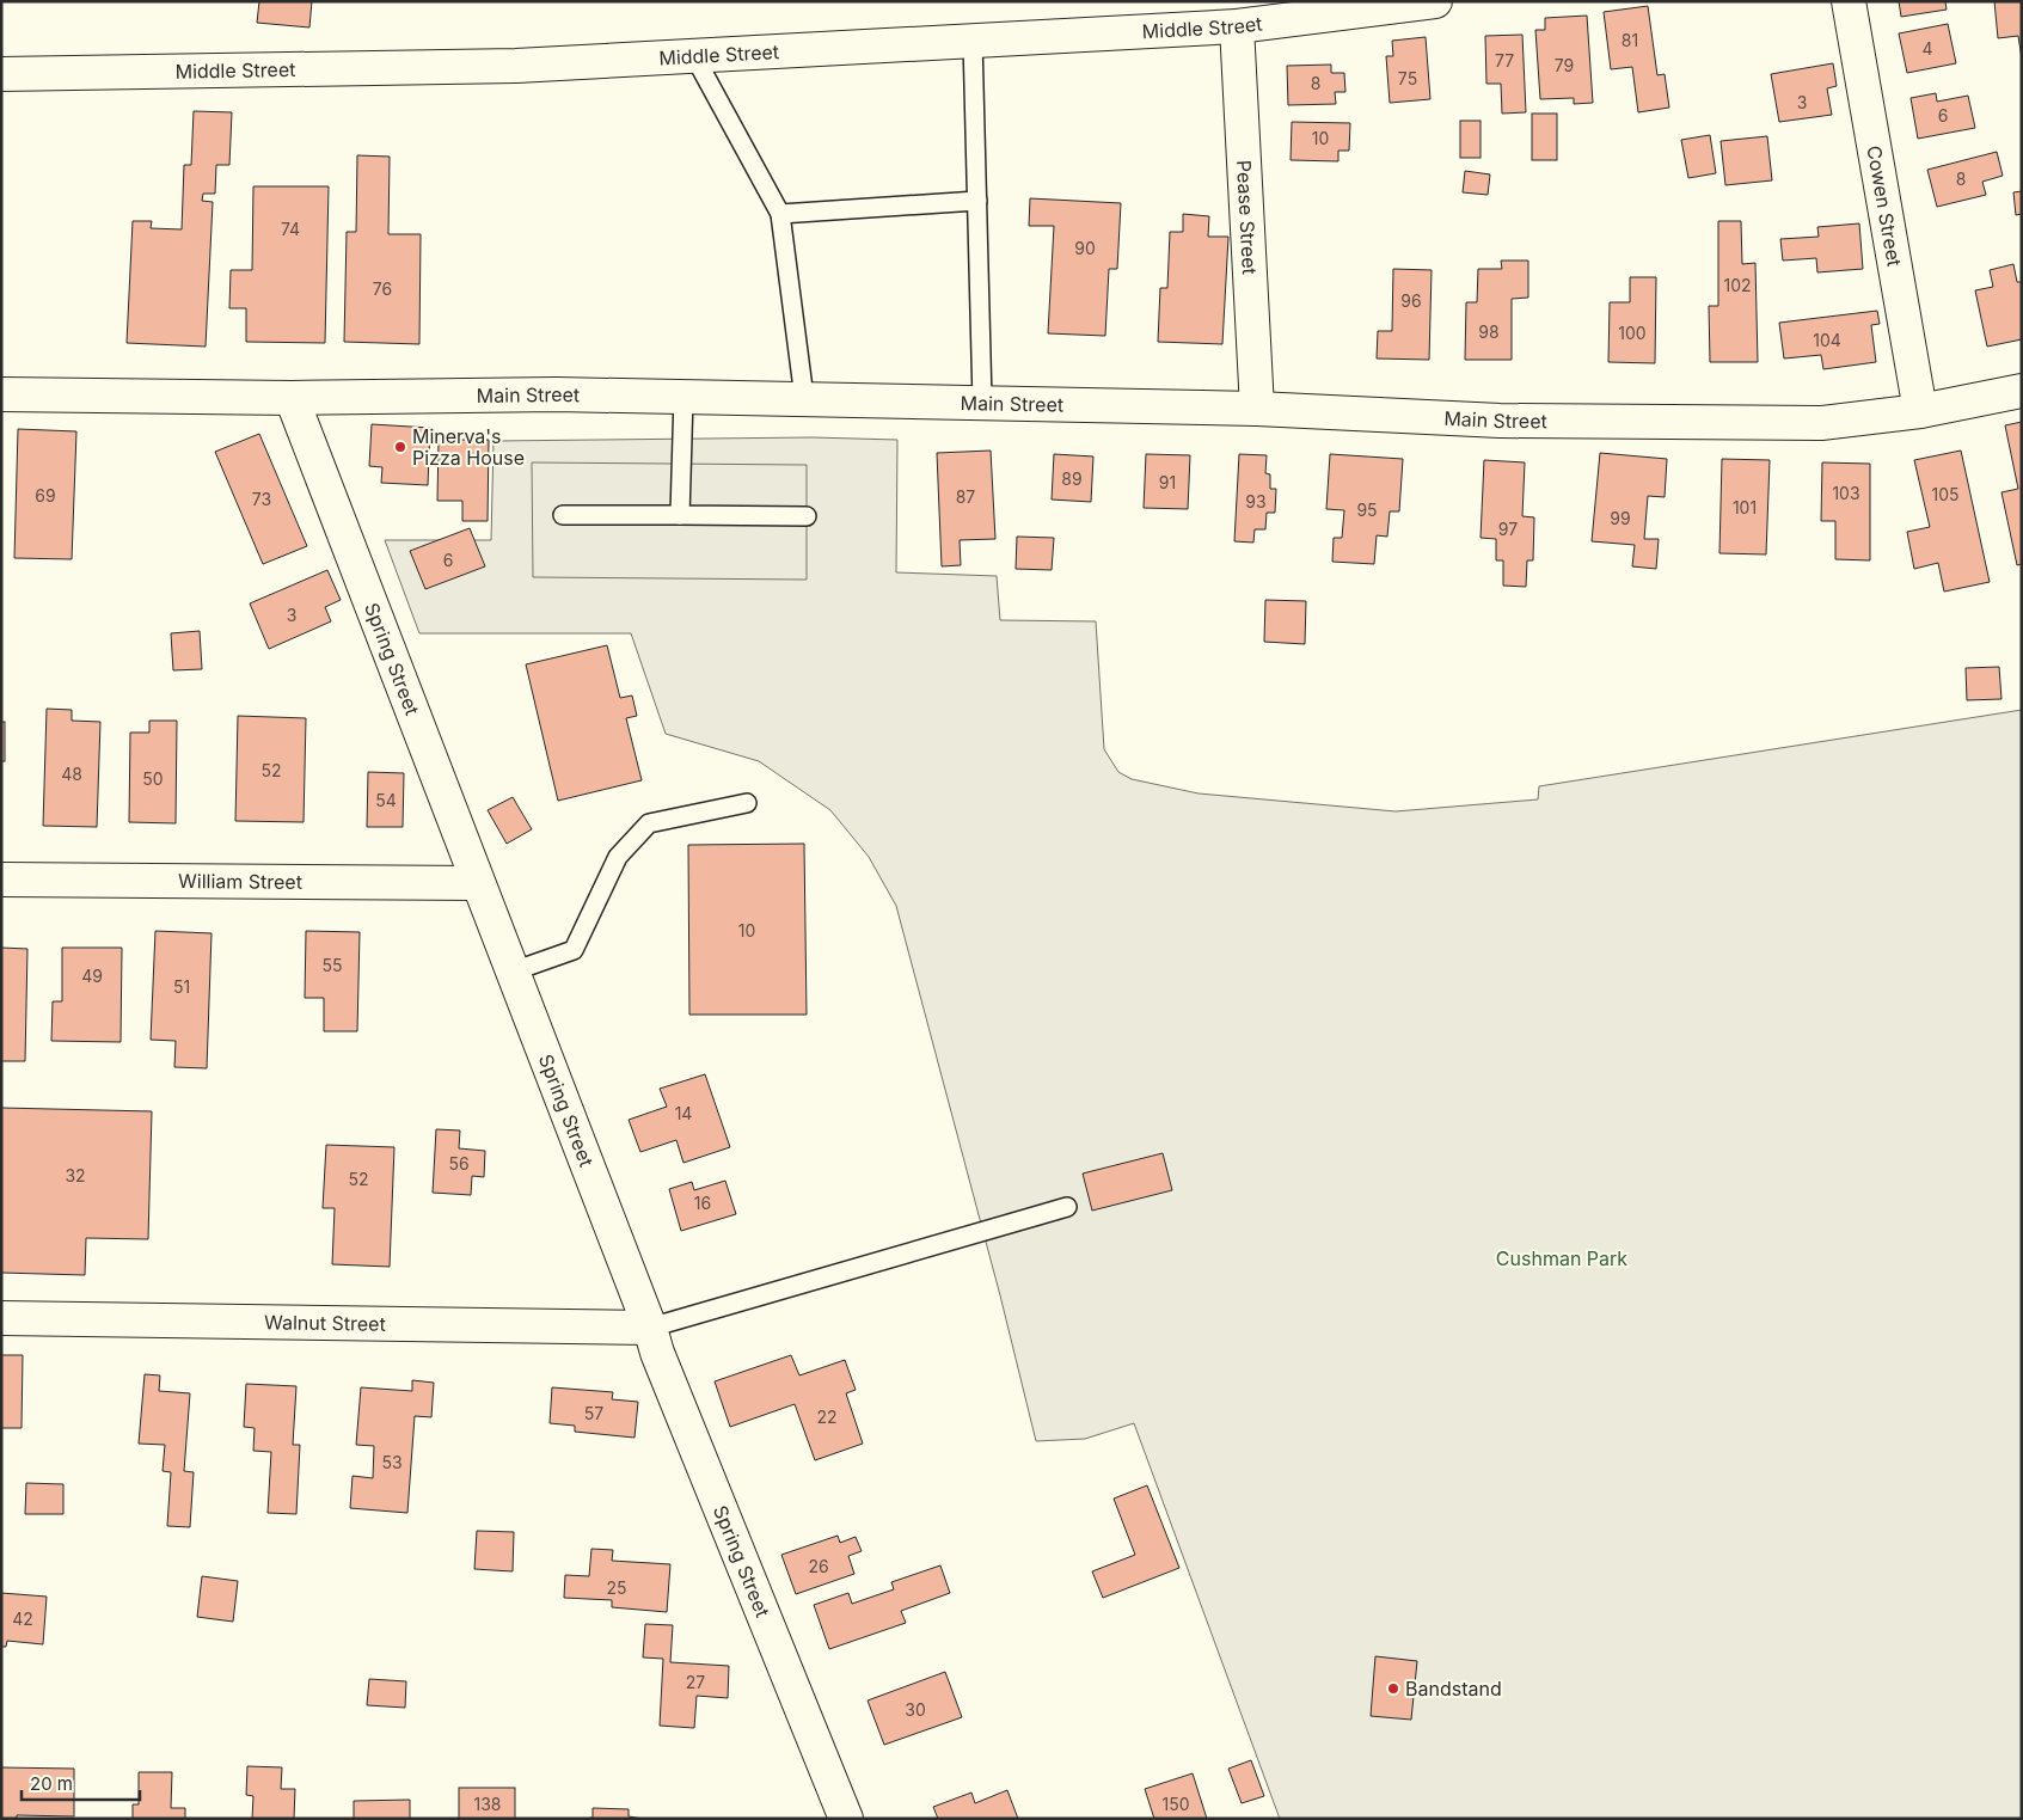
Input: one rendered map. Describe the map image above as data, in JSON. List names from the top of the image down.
{
  "streets": {
    "street": [
      "Middle Street",
      "Cowen Street",
      "Pease Street",
      "Main Street",
      "Spring Street",
      "William Street",
      "Walnut Street"
    ]
  },
  "crossings": [
    ["Middle Street", "Pease Street"],
    ["Cowen Street", "Main Street"],
    ["Pease Street", "Main Street"],
    ["Main Street", "Spring Street"],
    ["Spring Street", "William Street"],
    ["Spring Street", "Walnut Street"]
  ],
  "parks": ["Cushman Park"],
  "places": ["Minerva's Pizza House", "Bandstand"],
  "house_numbers": [
    "81",
    "4",
    "77",
    "79",
    "75",
    "8",
    "3",
    "6",
    "10",
    "8",
    "74",
    "90",
    "102",
    "76",
    "96",
    "98",
    "100",
    "104",
    "89",
    "91",
    "103",
    "105",
    "69",
    "87",
    "73",
    "93",
    "101",
    "95",
    "99",
    "97",
    "6",
    "3",
    "52",
    "48",
    "50",
    "54",
    "10",
    "55",
    "49",
    "51",
    "14",
    "56",
    "32",
    "52",
    "16",
    "57",
    "22",
    "53",
    "26",
    "25",
    "42",
    "27",
    "30",
    "138",
    "150"
  ],
  "scale_bar": "20 m"
}
